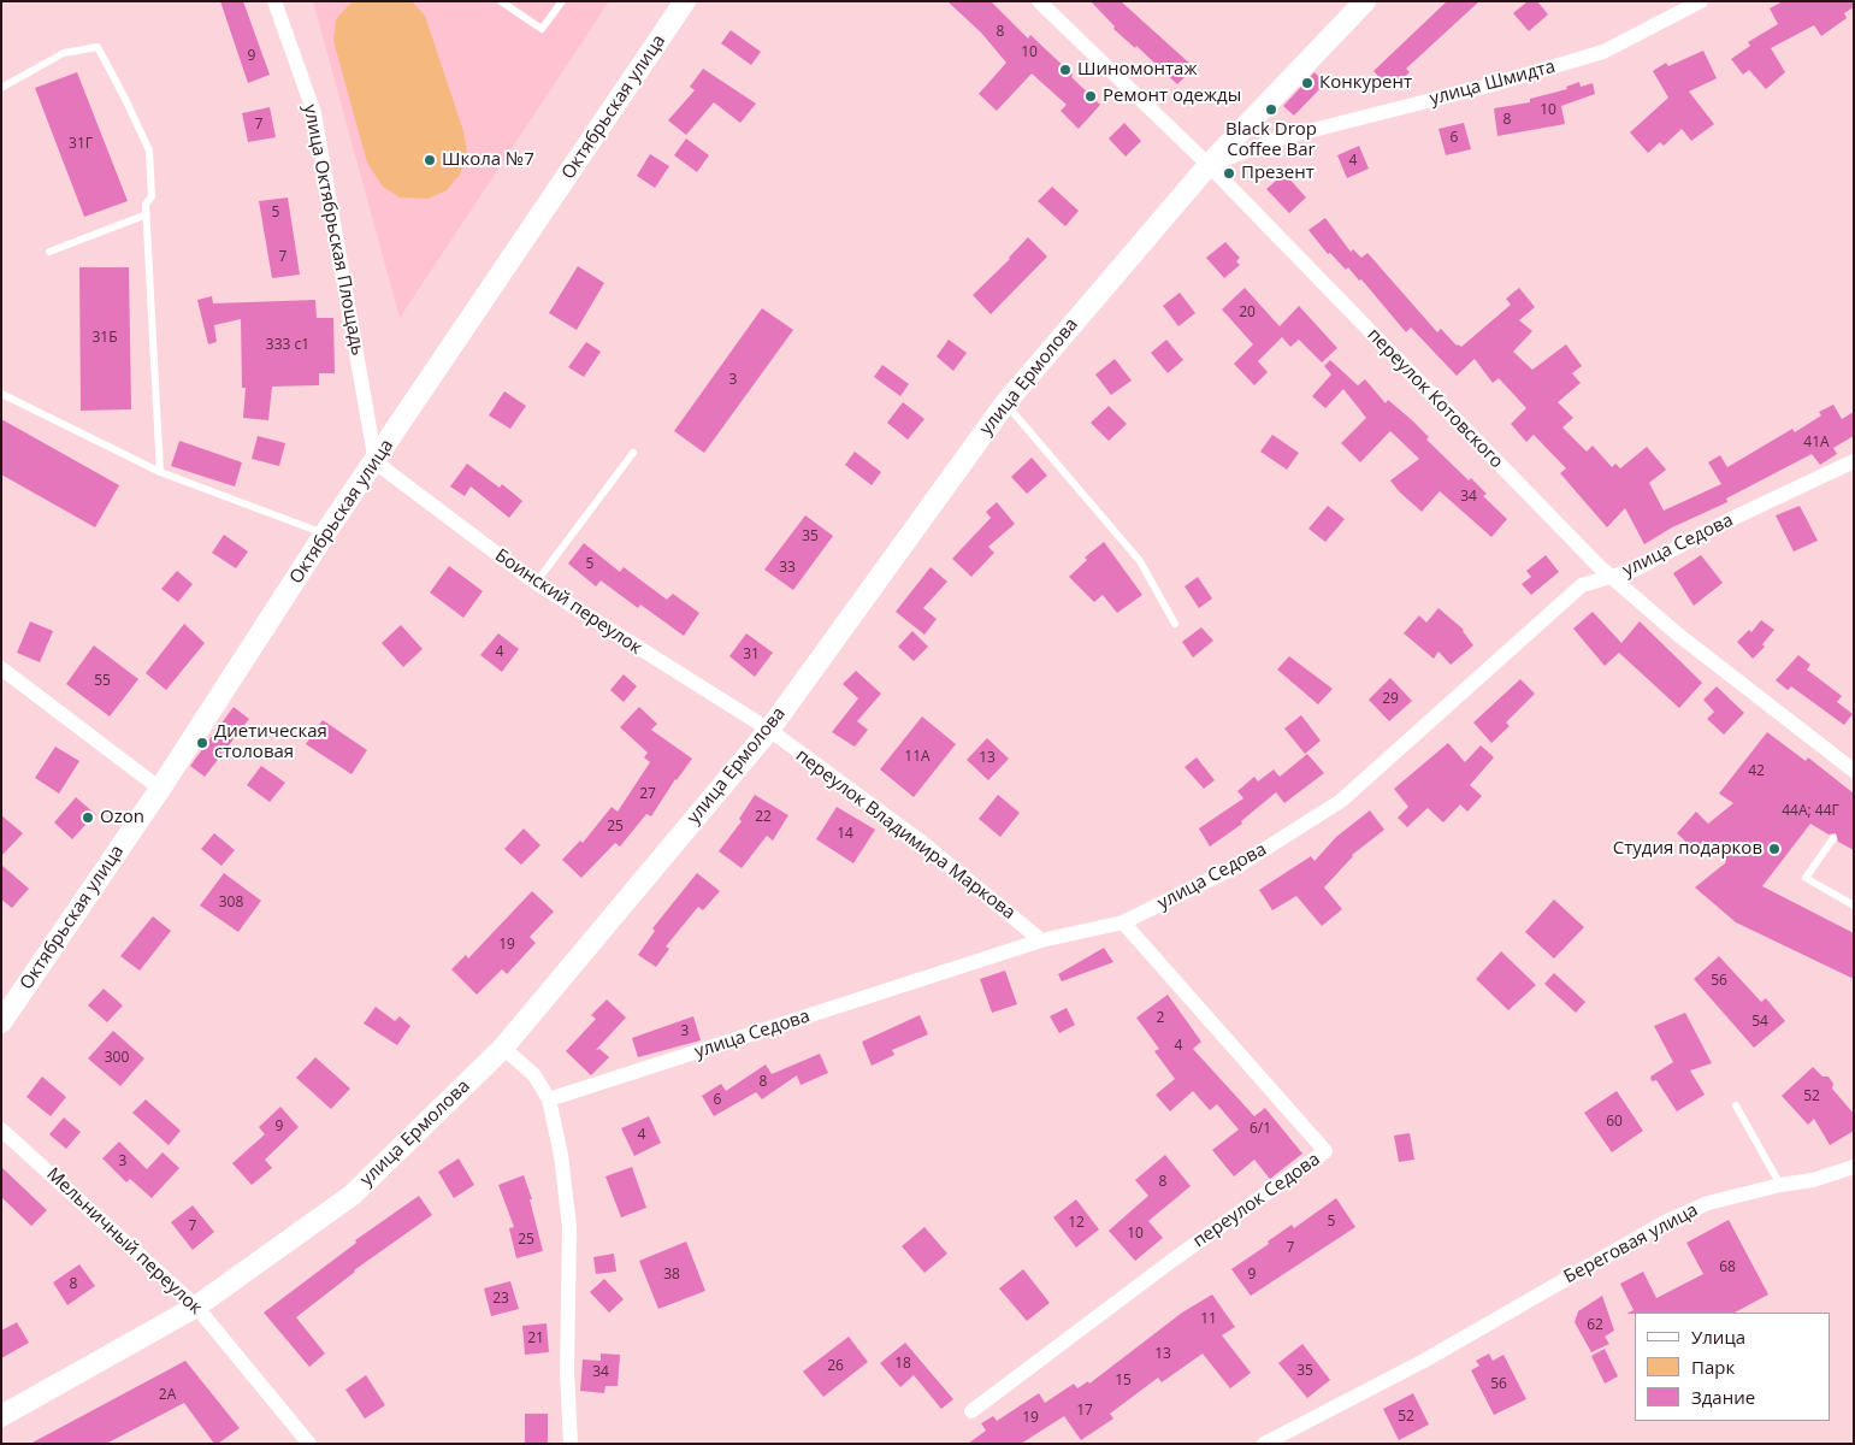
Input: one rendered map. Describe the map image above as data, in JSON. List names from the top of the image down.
{
  "streets": {
    "street": [
      "улица Шмидта",
      "Октябрьская улица",
      "улица Октябрьская Площадь",
      "улица Ермолова",
      "переулок Котовского",
      "улица Седова",
      "Боинский переулок",
      "переулок Владимира Маркова",
      "переулок Седова",
      "Мельничный переулок",
      "Береговая улица"
    ]
  },
  "crossings": [
    ["улица Шмидта", "улица Ермолова"],
    ["улица Шмидта", "переулок Котовского"],
    ["Октябрьская улица", "улица Октябрьская Площадь"],
    ["Октябрьская улица", "Боинский переулок"],
    ["улица Октябрьская Площадь", "Боинский переулок"],
    ["улица Ермолова", "переулок Котовского"],
    ["улица Ермолова", "Боинский переулок"],
    ["улица Ермолова", "переулок Владимира Маркова"],
    ["улица Ермолова", "Мельничный переулок"],
    ["переулок Котовского", "улица Седова"],
    ["улица Седова", "переулок Владимира Маркова"],
    ["улица Седова", "переулок Седова"],
    ["Боинский переулок", "переулок Владимира Маркова"]
  ],
  "places": [
    "Шиномонтаж",
    "Конкурент",
    "Ремонт одежды",
    "Black Drop Coffee Bar",
    "Школа №7",
    "Презент",
    "Диетическая столовая",
    "Ozon",
    "Студия подарков"
  ],
  "house_numbers": [
    "8",
    "10",
    "9",
    "10",
    "8",
    "7",
    "6",
    "31Г",
    "4",
    "5",
    "7",
    "20",
    "31Б",
    "333 с1",
    "3",
    "41А",
    "34",
    "35",
    "5",
    "33",
    "4",
    "31",
    "55",
    "29",
    "11А",
    "13",
    "42",
    "27",
    "44А; 44Г",
    "22",
    "25",
    "14",
    "308",
    "19",
    "56",
    "2",
    "54",
    "3",
    "4",
    "300",
    "8",
    "52",
    "6",
    "60",
    "9",
    "6/1",
    "4",
    "3",
    "8",
    "5",
    "12",
    "7",
    "10",
    "25",
    "7",
    "68",
    "38",
    "9",
    "8",
    "23",
    "11",
    "62",
    "21",
    "13",
    "18",
    "26",
    "35",
    "34",
    "15",
    "56",
    "2А",
    "17",
    "52",
    "19"
  ],
  "legend": ["Улица", "Парк", "Здание"]
}
